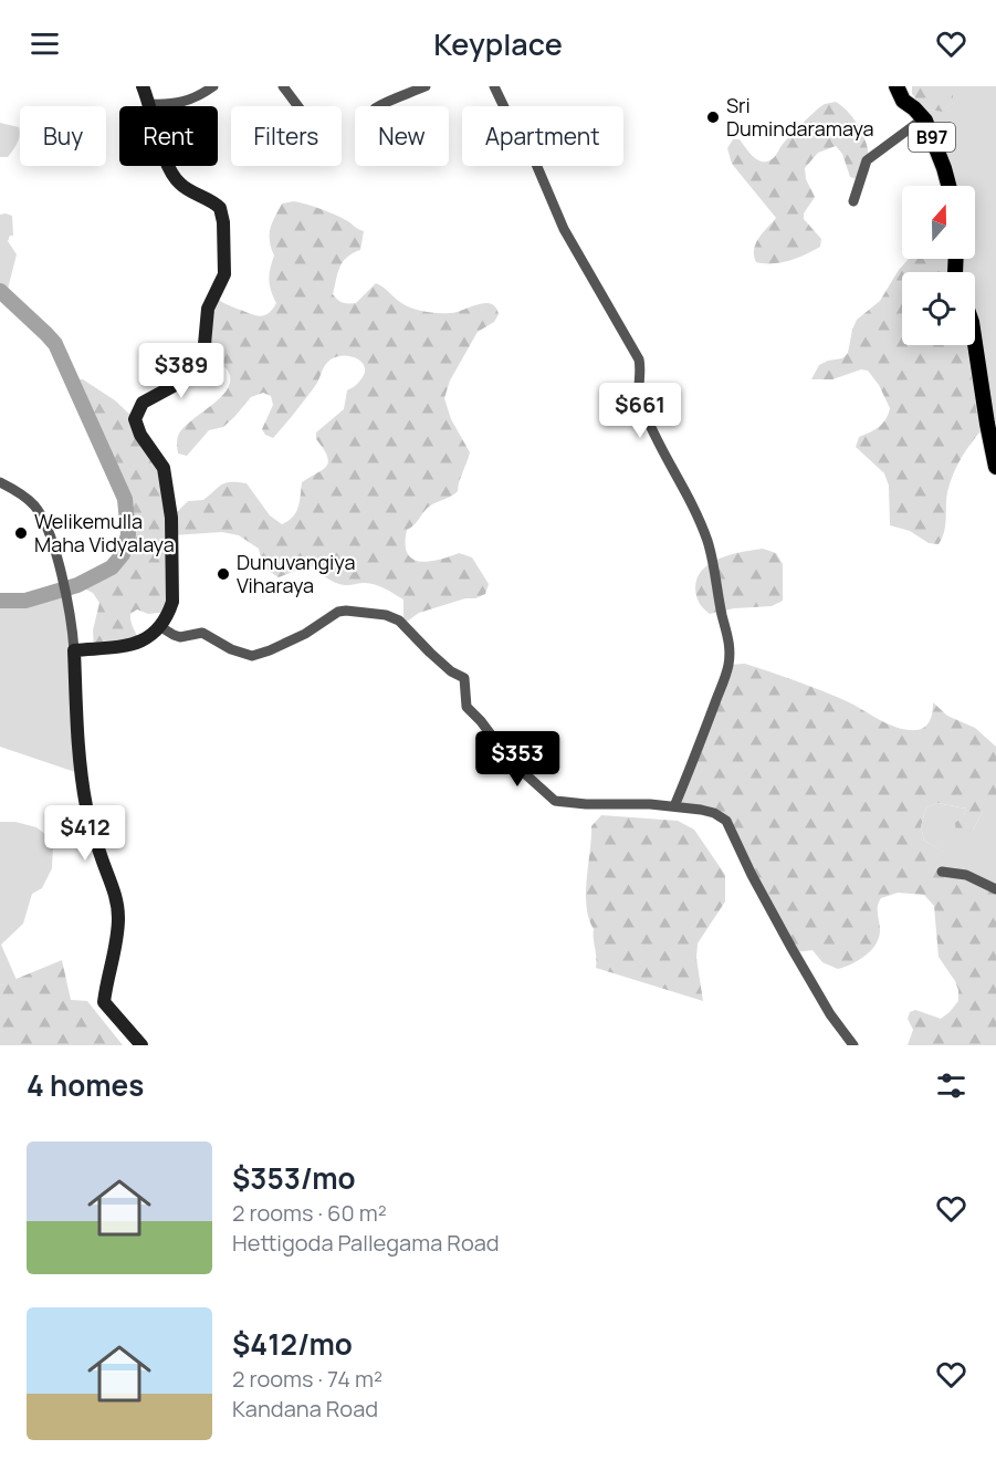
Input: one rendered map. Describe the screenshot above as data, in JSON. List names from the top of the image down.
{
  "streets": {
    "main road": ["B97"]
  },
  "places": ["Sri Dumindaramaya", "Welikemulla Maha Vidyalaya", "Dunuvangiya Viharaya"],
  "north": "top",
  "page": {
    "header": "Keyplace",
    "chip": [
      "Buy",
      "Rent",
      "Filters",
      "New",
      "Apartment"
    ],
    "price": [
      "$389",
      "$661",
      "$353",
      "$412"
    ],
    "heading": "4 homes",
    "list": [
      {
        "name": "$353/mo",
        "note": "2 rooms · 60 m² · Hettigoda Pallegama Road"
      },
      {
        "name": "$412/mo",
        "note": "2 rooms · 74 m² · Kandana Road"
      }
    ]
  }
}
